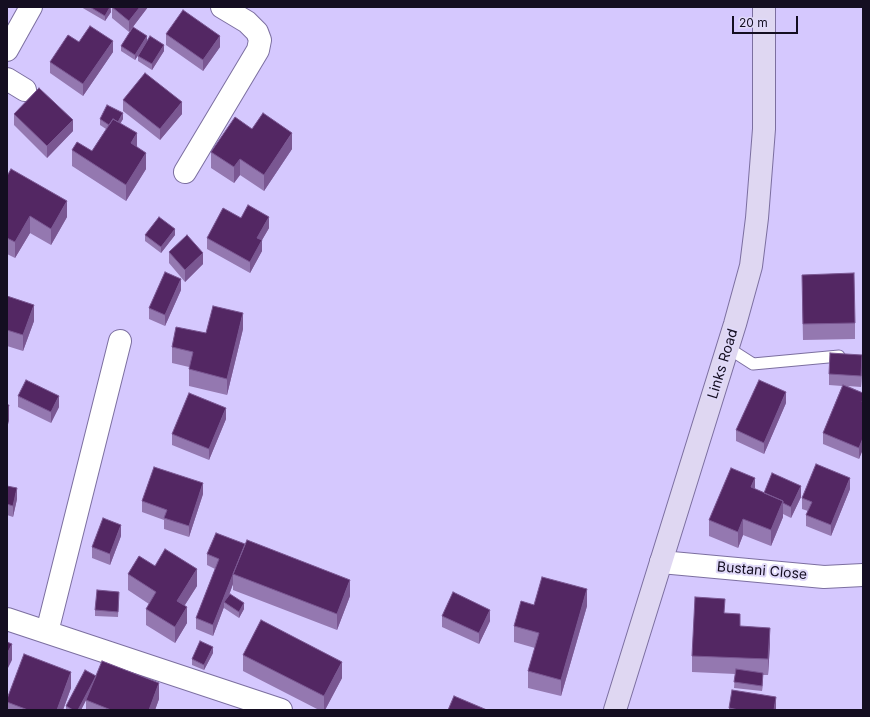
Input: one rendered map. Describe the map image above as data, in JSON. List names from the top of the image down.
{
  "streets": {
    "main road": ["Links Road"],
    "street": ["Bustani Close"]
  },
  "crossings": [
    ["Links Road", "Bustani Close"]
  ],
  "scale_bar": "20 m"
}
